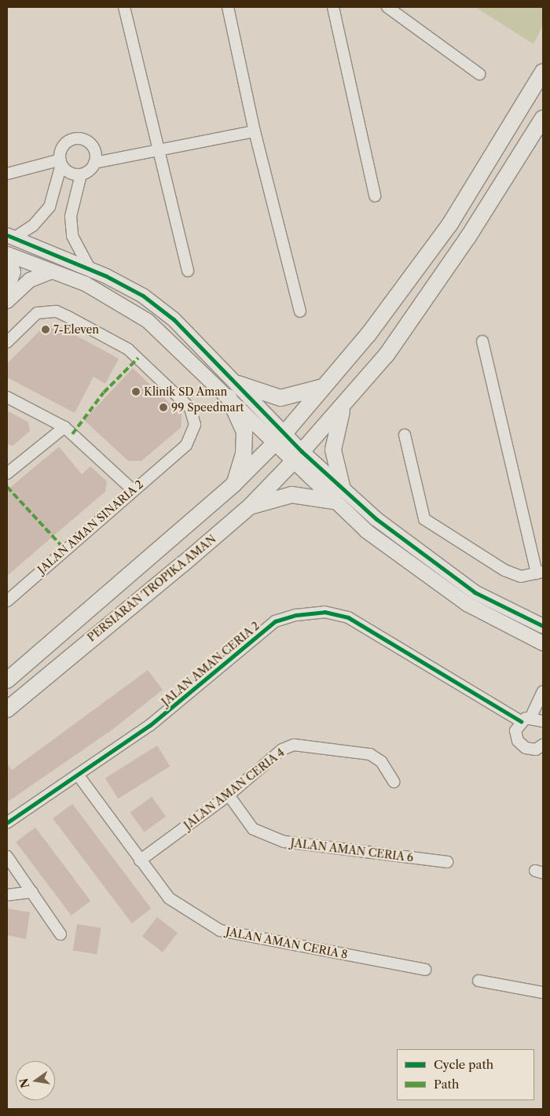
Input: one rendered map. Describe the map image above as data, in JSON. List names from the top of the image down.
{
  "streets": {
    "main road": ["PERSIARAN TROPIKA AMAN"],
    "street": [
      "JALAN AMAN SINARIA 2",
      "JALAN AMAN CERIA 2",
      "JALAN AMAN CERIA 4",
      "JALAN AMAN CERIA 6",
      "JALAN AMAN CERIA 8"
    ]
  },
  "crossings": [
    ["JALAN AMAN CERIA 2", "JALAN AMAN CERIA 8"],
    ["JALAN AMAN CERIA 4", "JALAN AMAN CERIA 6"],
    ["JALAN AMAN CERIA 4", "JALAN AMAN CERIA 8"]
  ],
  "places": ["7-Eleven", "Klinik SD Aman", "99 Speedmart"],
  "legend": ["Cycle path", "Path"],
  "north": "left"
}
